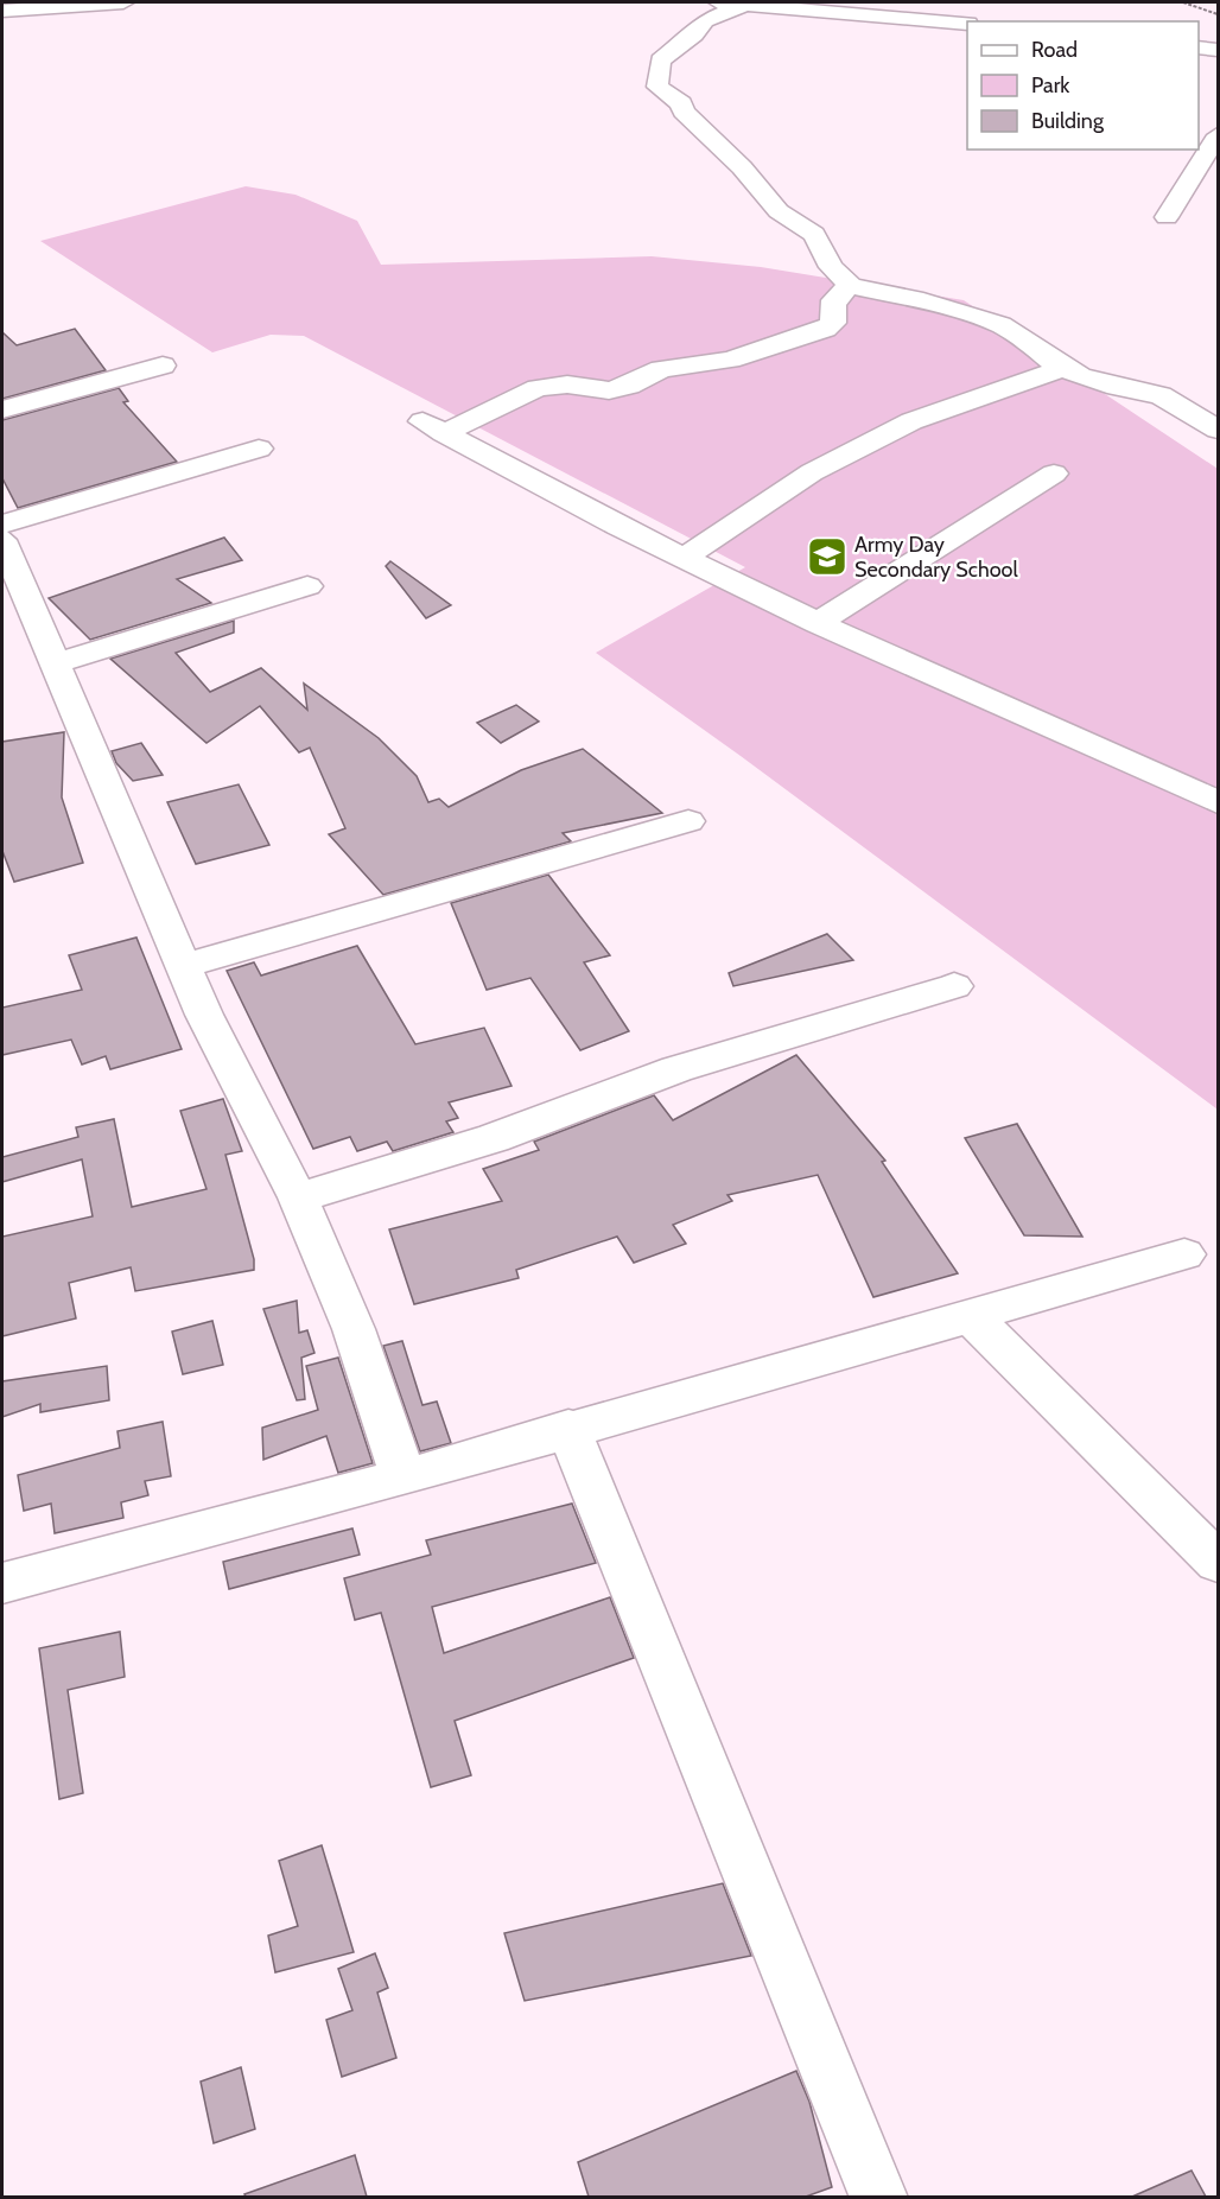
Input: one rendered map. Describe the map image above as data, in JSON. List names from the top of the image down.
{
  "places": {
    "school or university": ["Army Day Secondary School"]
  },
  "legend": ["Road", "Park", "Building"]
}
